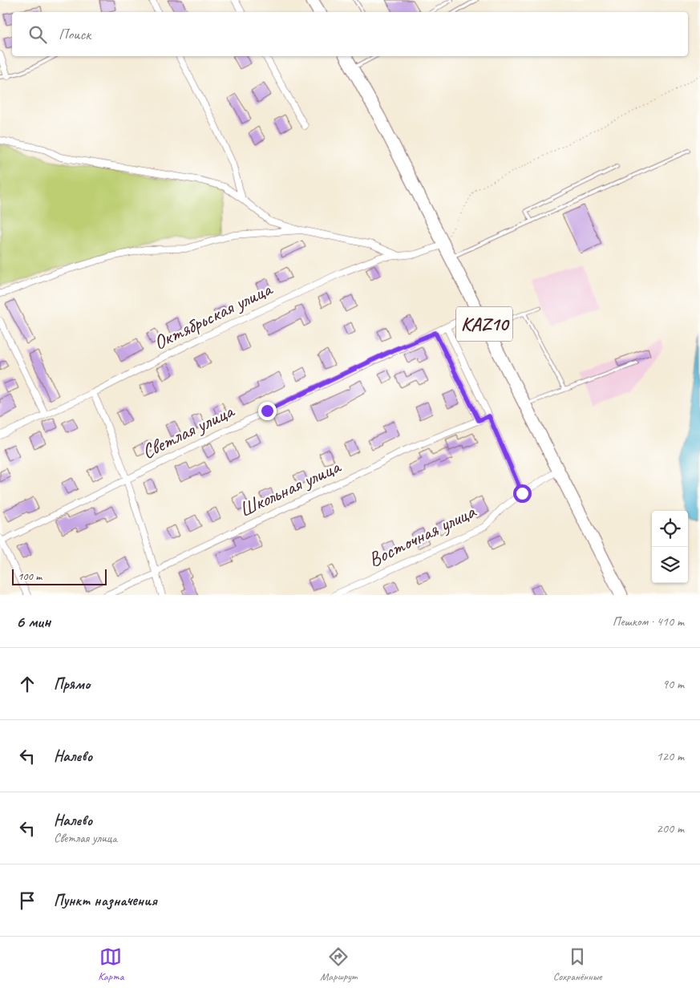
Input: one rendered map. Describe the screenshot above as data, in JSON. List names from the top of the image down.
{
  "streets": {
    "highway": ["KAZ10"],
    "street": [
      "Октябрьская улица",
      "Светлая улица",
      "Школьная улица",
      "Восточная улица"
    ]
  },
  "crossings": [
    ["Октябрьская улица", "KAZ10"],
    ["KAZ10", "Светлая улица"],
    ["KAZ10", "Восточная улица"]
  ],
  "scale_bar": "100 m",
  "page": {
    "search": "Поиск",
    "scale": "100 m",
    "heading": ["6 мин", "Пешком · 410 m"],
    "list": [
      ["Прямо", "90 m"],
      ["Налево", "120 m"],
      ["Налево", "Светлая улица", "200 m"],
      "Пункт назначения"
    ],
    "nav": ["Карта", "Маршрут", "Сохранённые"]
  }
}
